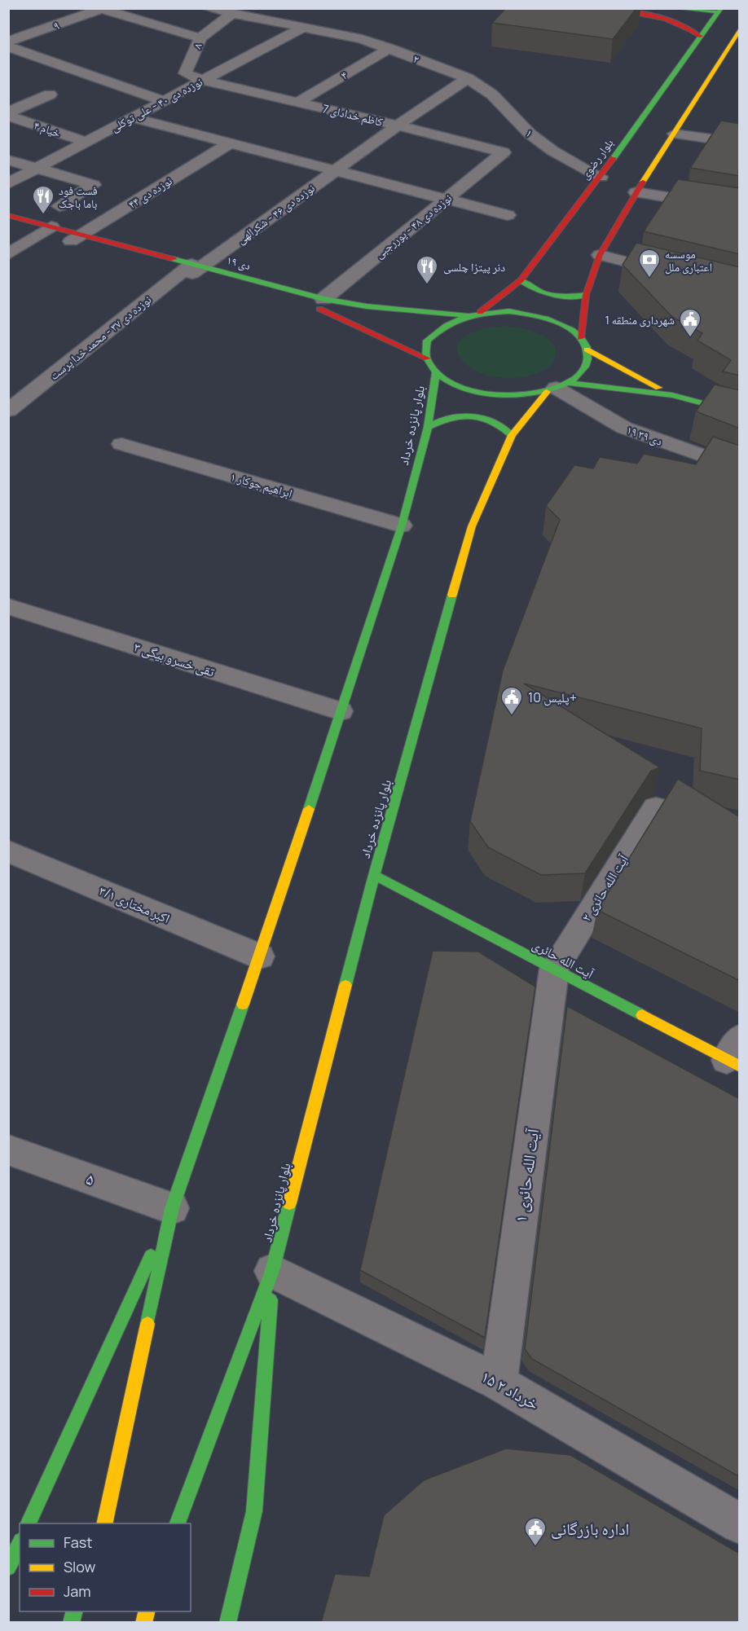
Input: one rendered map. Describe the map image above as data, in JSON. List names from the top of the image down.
{
  "streets": {
    "main road": [
      "بلوار رضوی",
      "۱۹ دی",
      "بلوار پانزده خرداد",
      "آیت الله حائری"
    ],
    "street": [
      "۹",
      "۸",
      "۲",
      "۴",
      "نوزده دی ۴۰ - علی توکلی",
      "7 کاظم خدادای",
      "۴ خیام",
      "۱",
      "نوزده دی ۴۴",
      "نوزده دی ۴۶ - شکرالهی",
      "نوزده دی ۴۸ - پوررجبی",
      "نوزده دی ۳۷ - محمد خدا پرست",
      "۱۹ دی ۳۹",
      "۱ ابراهیم جوکار",
      "۳ تقی خسرو بیگی",
      "آیت الله حائری ۲",
      "۳/۱ اکبر مختاری",
      "آیت الله حائری ۱",
      "۵",
      "۱۵ خرداد ۲"
    ]
  },
  "crossings": [
    ["۸", "۲"],
    ["۸", "نوزده دی ۴۰ - علی توکلی"],
    ["۸", "7 کاظم خدادای"],
    ["۲", "۴"],
    ["۲", "نوزده دی ۴۰ - علی توکلی"],
    ["۲", "۱"],
    ["۴", "7 کاظم خدادای"],
    ["نوزده دی ۴۰ - علی توکلی", "7 کاظم خدادای"],
    ["نوزده دی ۴۰ - علی توکلی", "۴ خیام"],
    ["7 کاظم خدادای", "نوزده دی ۴۸ - پوررجبی"],
    ["۱", "بلوار رضوی"],
    ["نوزده دی ۴۴", "۱۹ دی"],
    ["نوزده دی ۴۶ - شکرالهی", "۱۹ دی"],
    ["نوزده دی ۴۶ - شکرالهی", "نوزده دی ۳۷ - محمد خدا پرست"],
    ["نوزده دی ۴۸ - پوررجبی", "۱۹ دی"],
    ["۱۹ دی", "نوزده دی ۳۷ - محمد خدا پرست"],
    ["بلوار پانزده خرداد", "۱۹ دی ۳۹"],
    ["بلوار پانزده خرداد", "۱ ابراهیم جوکار"],
    ["بلوار پانزده خرداد", "۳ تقی خسرو بیگی"],
    ["بلوار پانزده خرداد", "۳/۱ اکبر مختاری"],
    ["بلوار پانزده خرداد", "آیت الله حائری"],
    ["بلوار پانزده خرداد", "۵"],
    ["بلوار پانزده خرداد", "۱۵ خرداد ۲"],
    ["آیت الله حائری ۲", "آیت الله حائری"],
    ["آیت الله حائری ۲", "آیت الله حائری ۱"],
    ["آیت الله حائری", "آیت الله حائری ۱"],
    ["آیت الله حائری ۱", "۱۵ خرداد ۲"]
  ],
  "places": {
    "restaurant": ["فست فود باما باجک", "دنر پیتزا چلسی"],
    "bank": ["موسسه اعتباری ملل"],
    "public building": ["شهرداری منطقه 1", "پلیس 10+", "اداره بازرگانی"]
  },
  "legend": ["Fast", "Slow", "Jam"]
}
